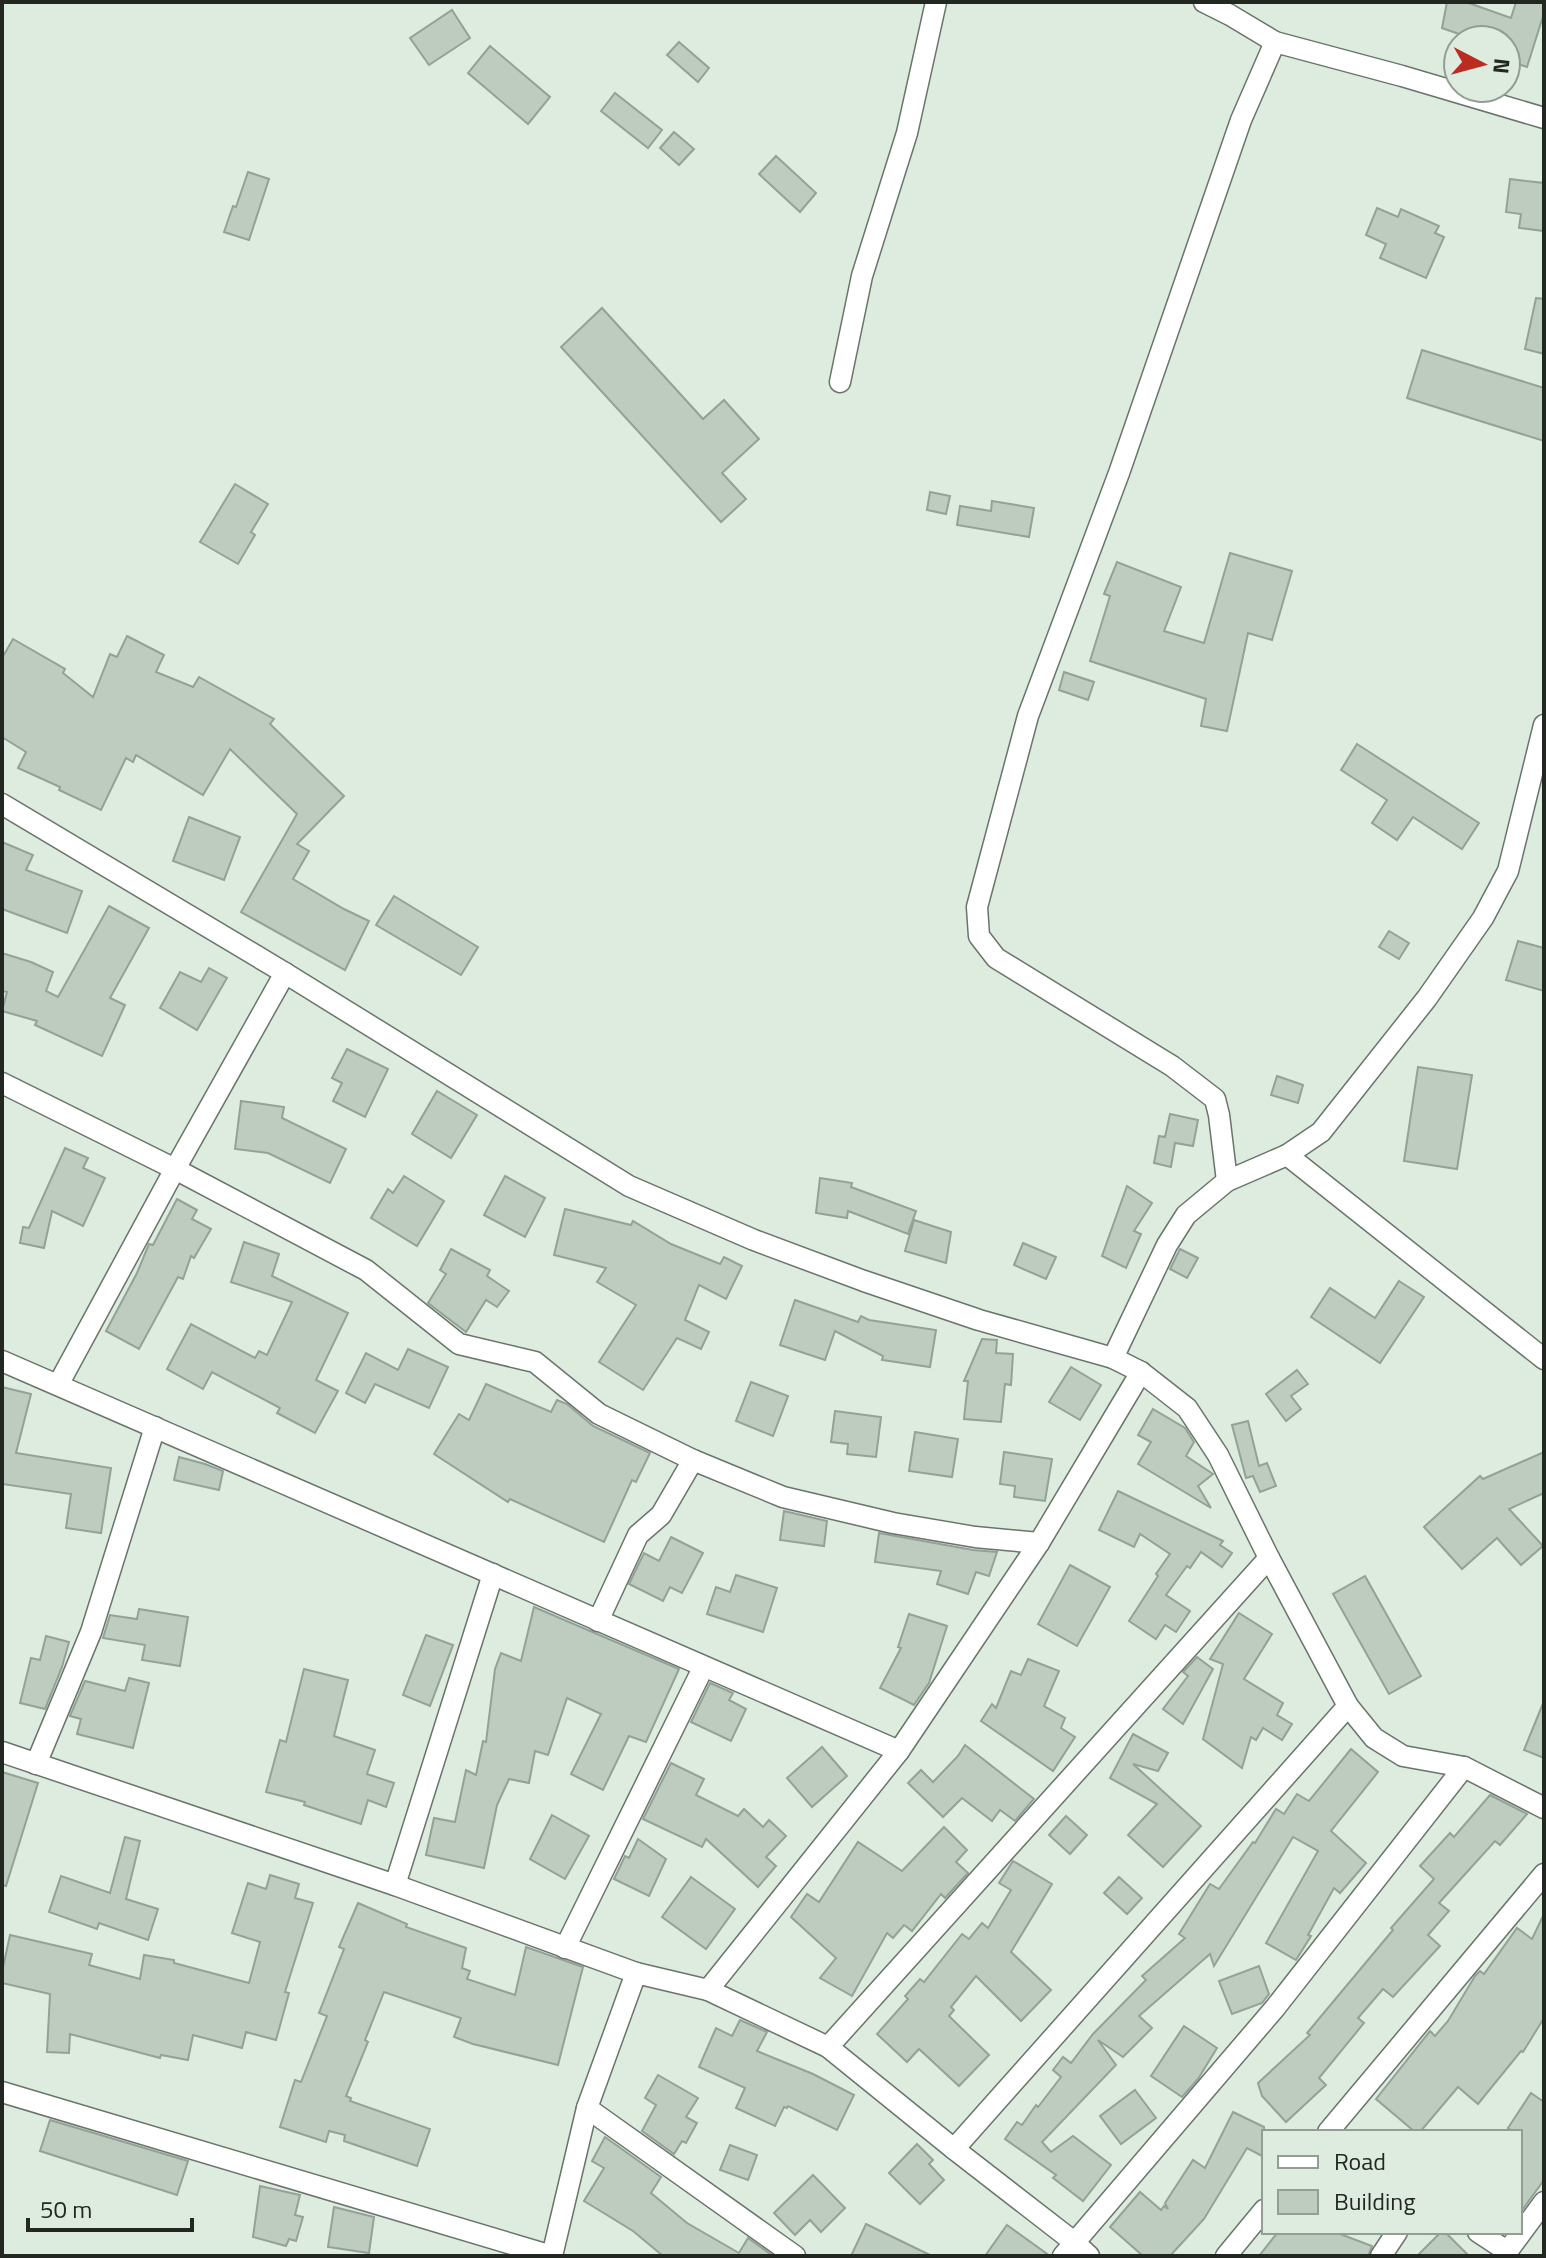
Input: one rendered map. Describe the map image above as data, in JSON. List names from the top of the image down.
{
  "legend": ["Road", "Building"],
  "scale_bar": "50 m",
  "north": "right"
}
